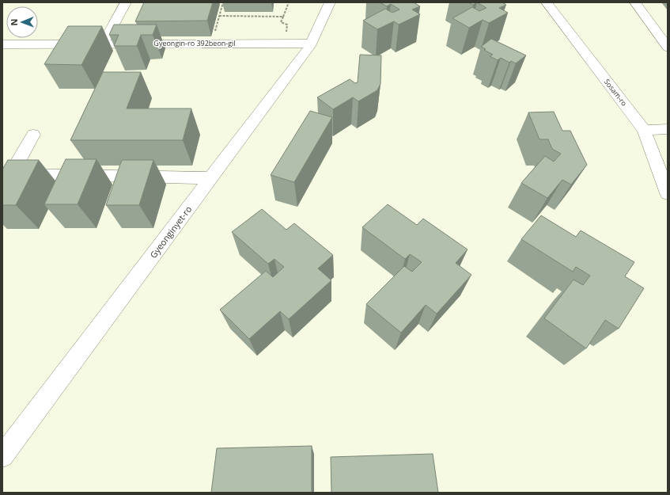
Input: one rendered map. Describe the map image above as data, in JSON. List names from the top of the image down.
{
  "streets": {
    "street": ["Gyeongin-ro 392beon-gil", "Sosam-ro", "Gyeonginyet-ro"]
  },
  "crossings": [
    ["Gyeongin-ro 392beon-gil", "Gyeonginyet-ro"]
  ],
  "north": "left"
}
